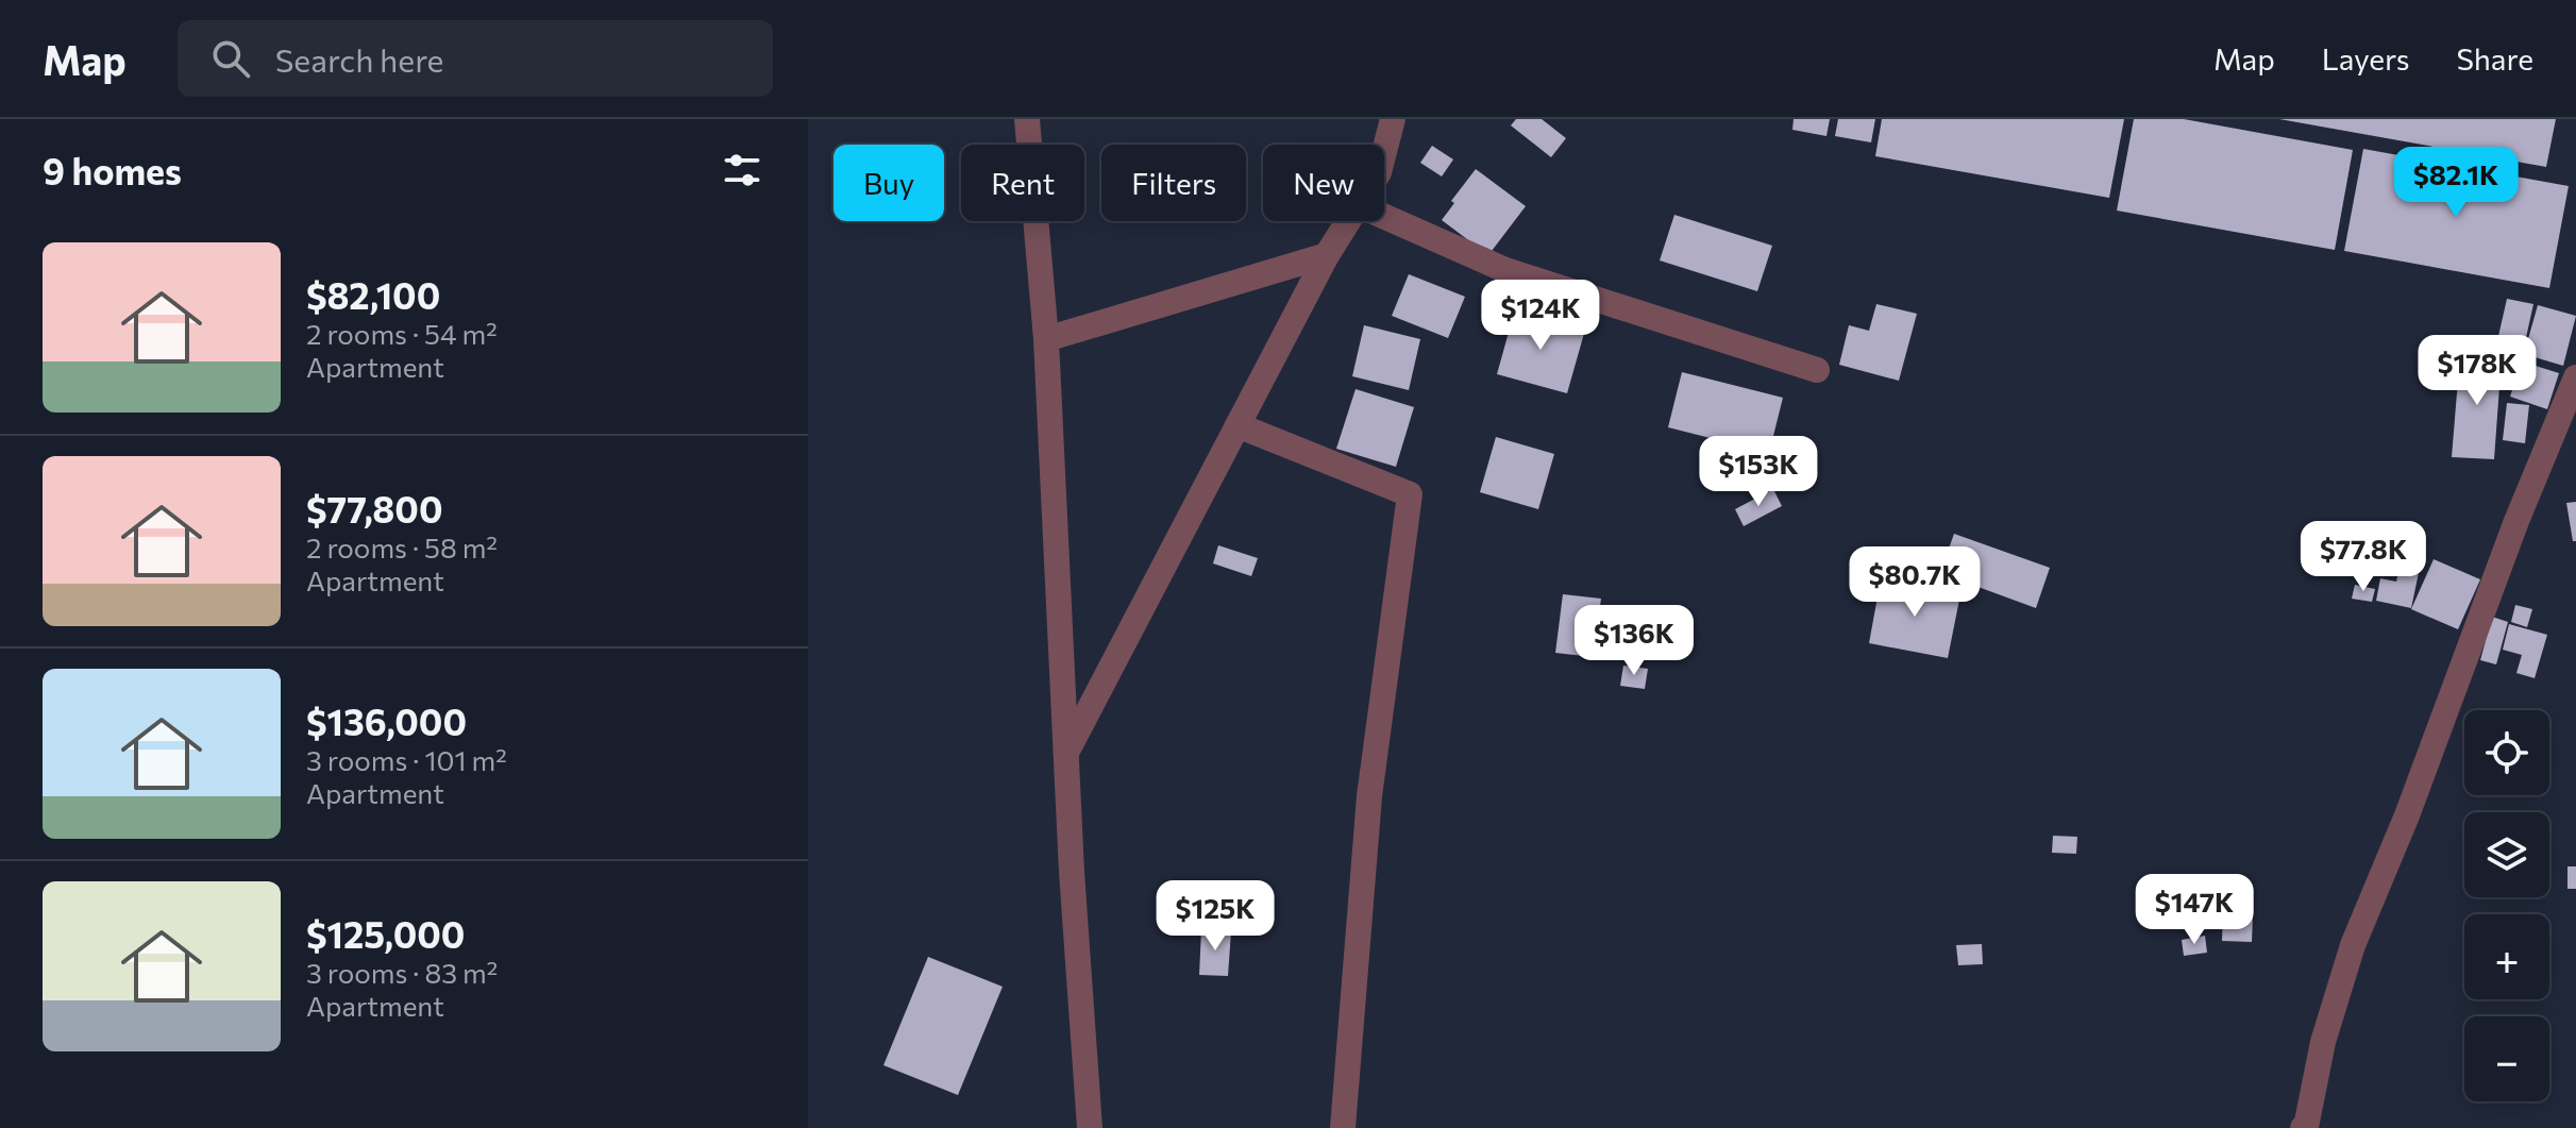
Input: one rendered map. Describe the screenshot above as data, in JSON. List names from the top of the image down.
{
  "page": {
    "header": "Map",
    "search": "Search here",
    "nav": ["Map", "Layers", "Share"],
    "heading": "9 homes",
    "chip": [
      "Buy",
      "Rent",
      "Filters",
      "New"
    ],
    "price": [
      "$82.1K",
      "$124K",
      "$178K",
      "$153K",
      "$77.8K",
      "$80.7K",
      "$136K",
      "$147K",
      "$125K"
    ],
    "list": [
      {
        "name": "$82,100",
        "note": "2 rooms · 54 m² · Apartment"
      },
      {
        "name": "$77,800",
        "note": "2 rooms · 58 m² · Apartment"
      },
      {
        "name": "$136,000",
        "note": "3 rooms · 101 m² · Apartment"
      },
      {
        "name": "$125,000",
        "note": "3 rooms · 83 m² · Apartment"
      }
    ],
    "map_buttons": ["+", "−"]
  }
}
